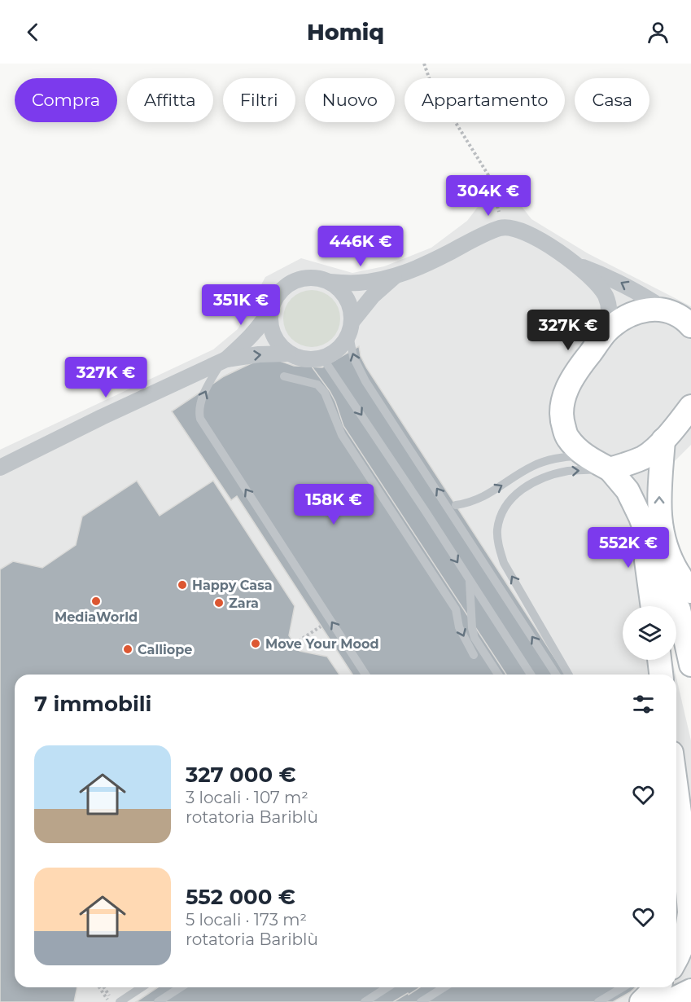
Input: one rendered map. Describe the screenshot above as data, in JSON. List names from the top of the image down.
{
  "places": [
    "Happy Casa",
    "MediaWorld",
    "Zara",
    "Move Your Mood",
    "Calliope"
  ],
  "page": {
    "header": "Homiq",
    "chip": [
      "Compra",
      "Affitta",
      "Filtri",
      "Nuovo",
      "Appartamento",
      "Casa"
    ],
    "price": [
      "304K €",
      "446K €",
      "351K €",
      "327K €",
      "327K €",
      "158K €",
      "552K €"
    ],
    "heading": "7 immobili",
    "list": [
      {
        "name": "327 000 €",
        "note": "3 locali · 107 m² · rotatoria Bariblù"
      },
      {
        "name": "552 000 €",
        "note": "5 locali · 173 m² · rotatoria Bariblù"
      }
    ]
  }
}
